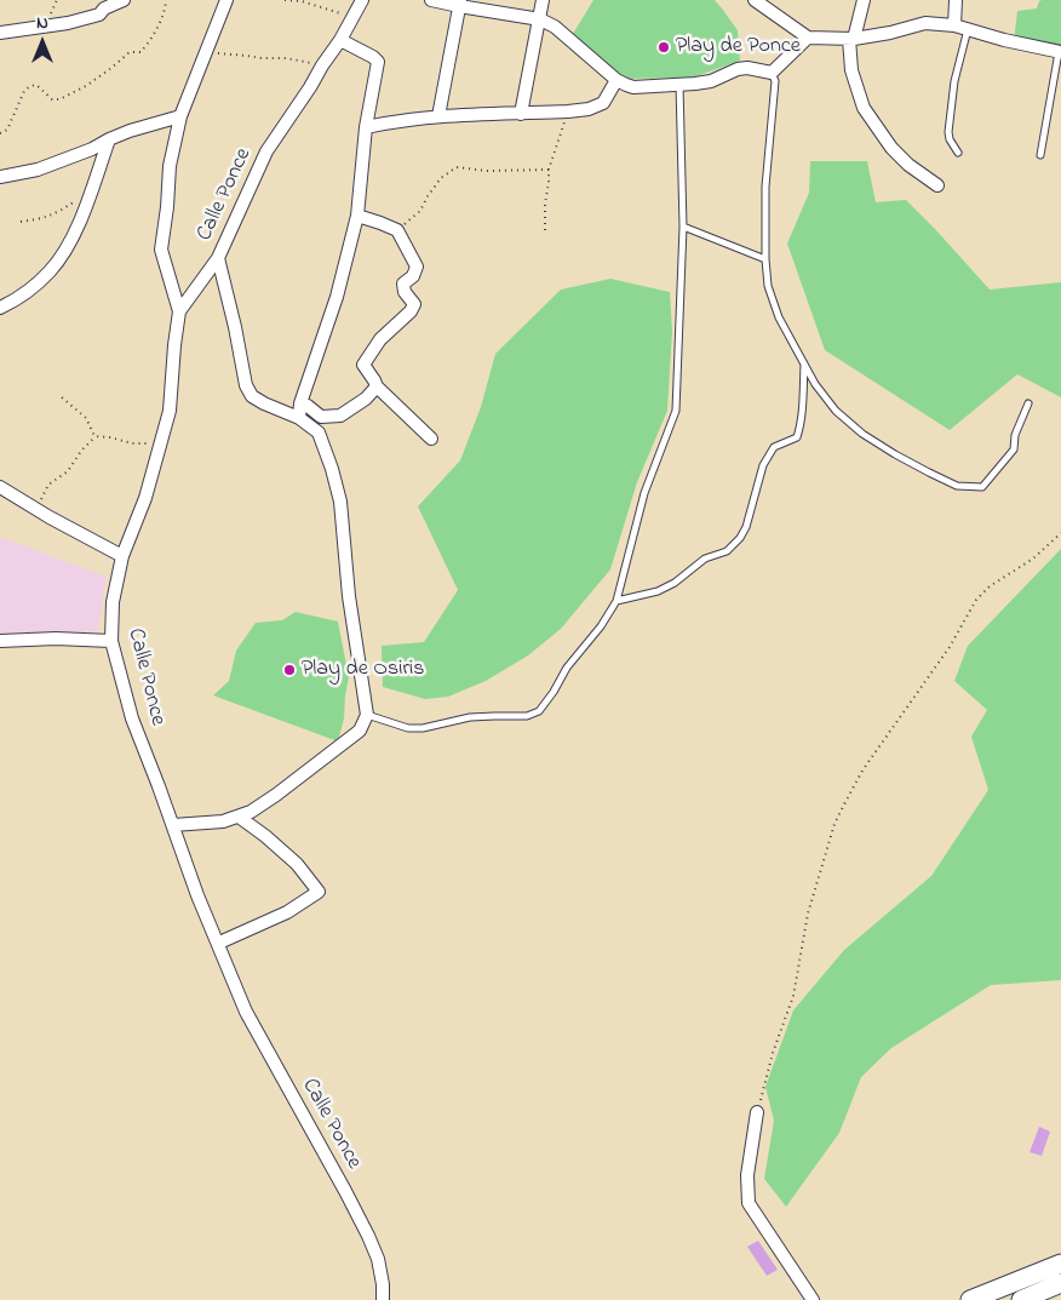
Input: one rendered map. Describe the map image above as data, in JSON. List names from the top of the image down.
{
  "streets": {
    "street": ["Calle Ponce"]
  },
  "places": ["Play de Ponce", "Play de Osiris"],
  "north": "top"
}
